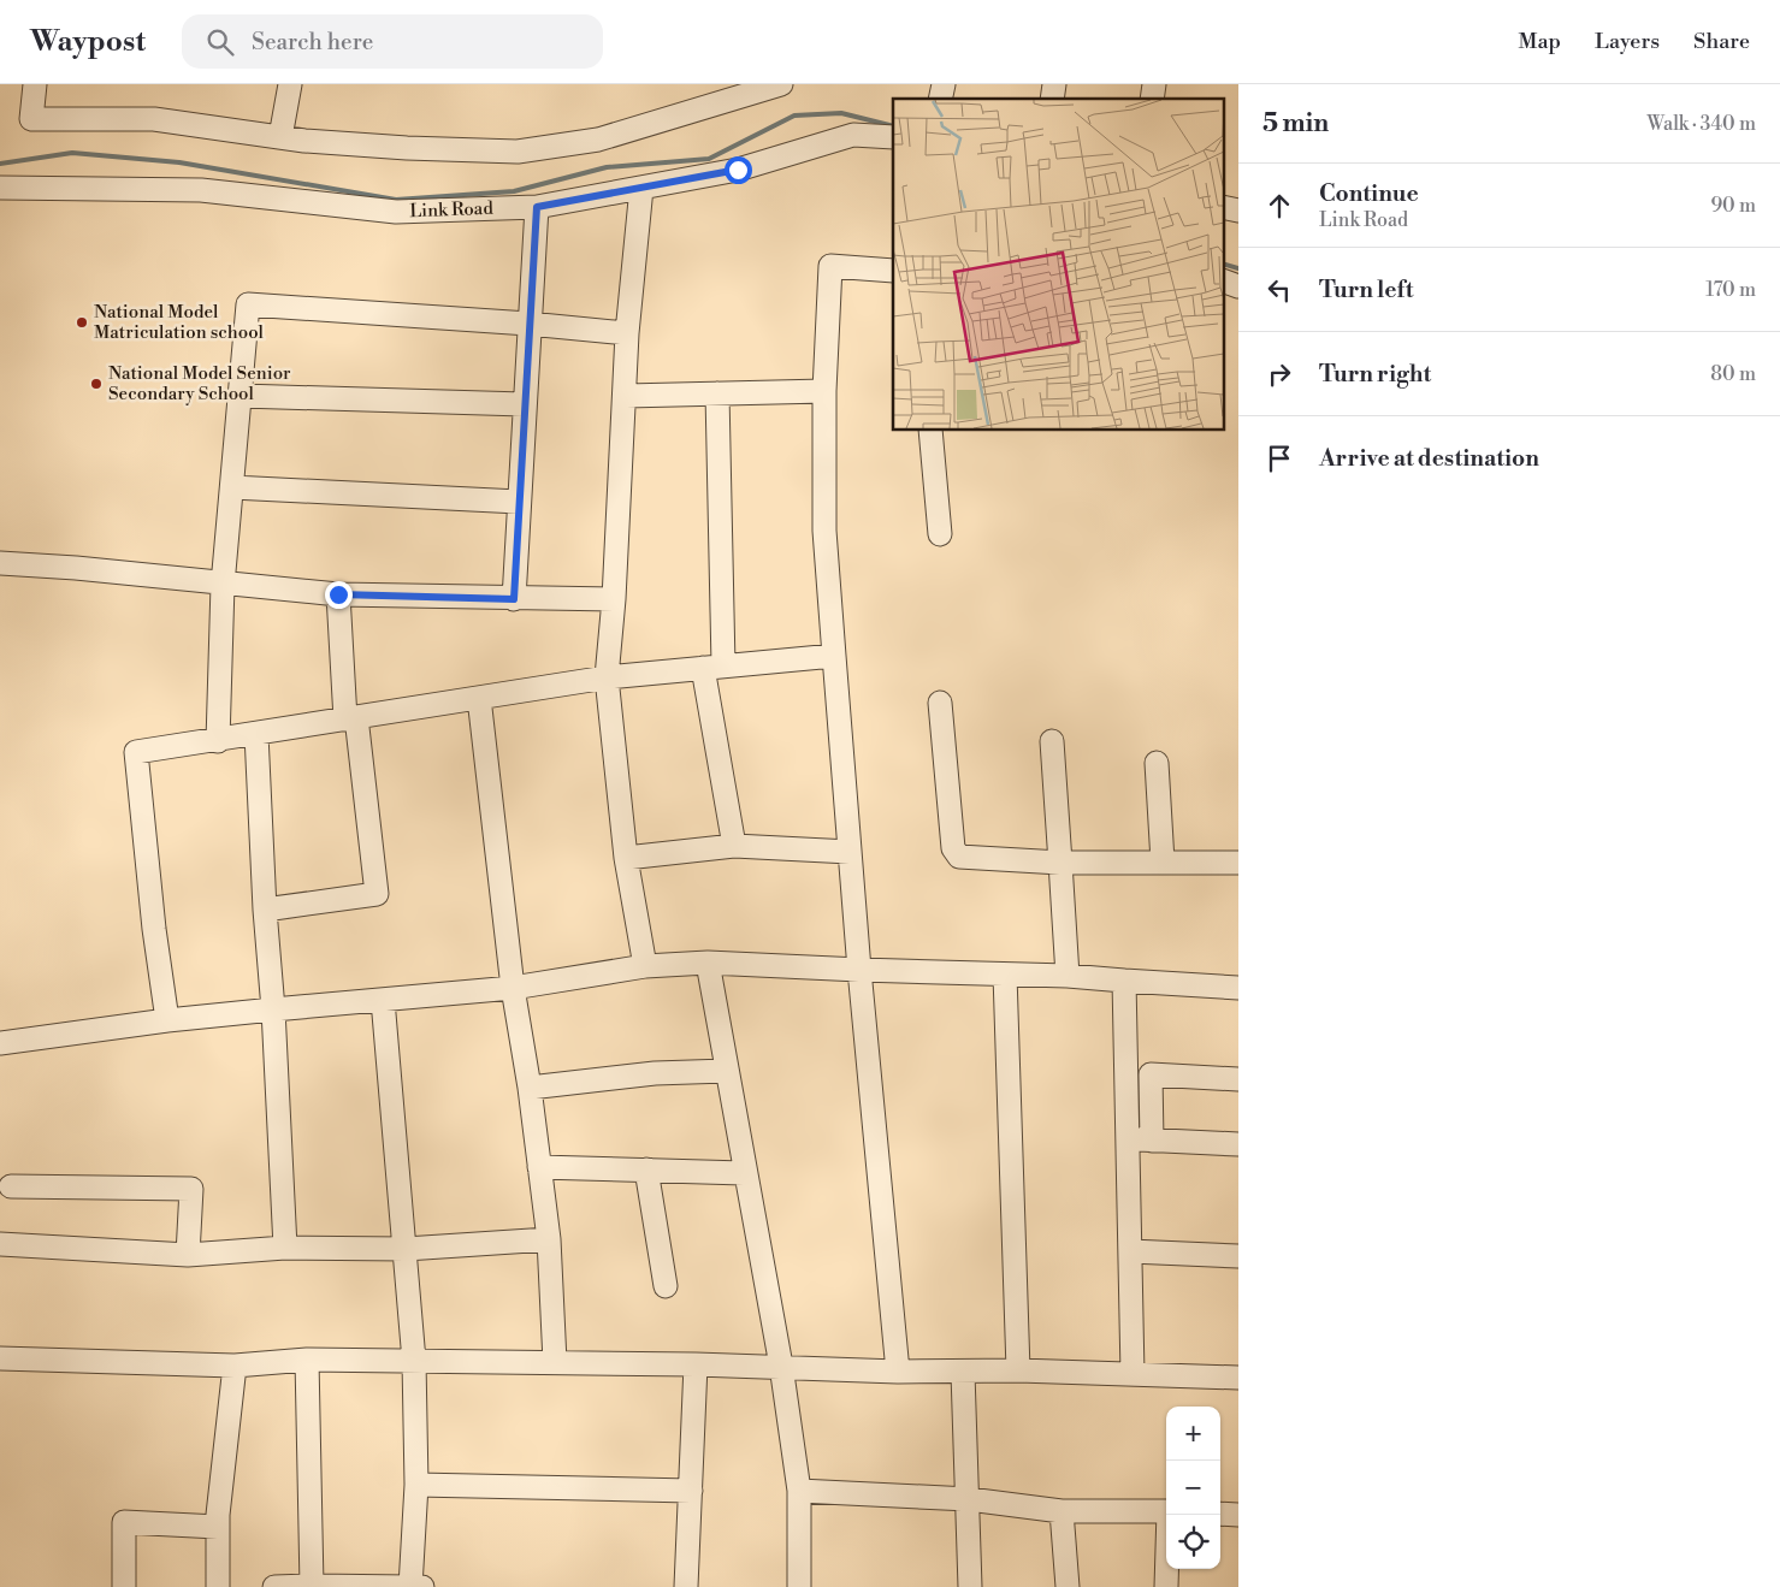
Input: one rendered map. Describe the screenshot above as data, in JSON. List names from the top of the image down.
{
  "streets": {
    "street": ["Link Road"]
  },
  "places": ["National Model Matriculation school", "National Model Senior Secondary School"],
  "page": {
    "header": "Waypost",
    "search": "Search here",
    "nav": ["Map", "Layers", "Share"],
    "heading": ["5 min", "Walk · 340 m"],
    "list": [
      ["Continue", "Link Road", "90 m"],
      ["Turn left", "170 m"],
      ["Turn right", "80 m"],
      "Arrive at destination"
    ],
    "map_buttons": ["+", "−"]
  }
}
